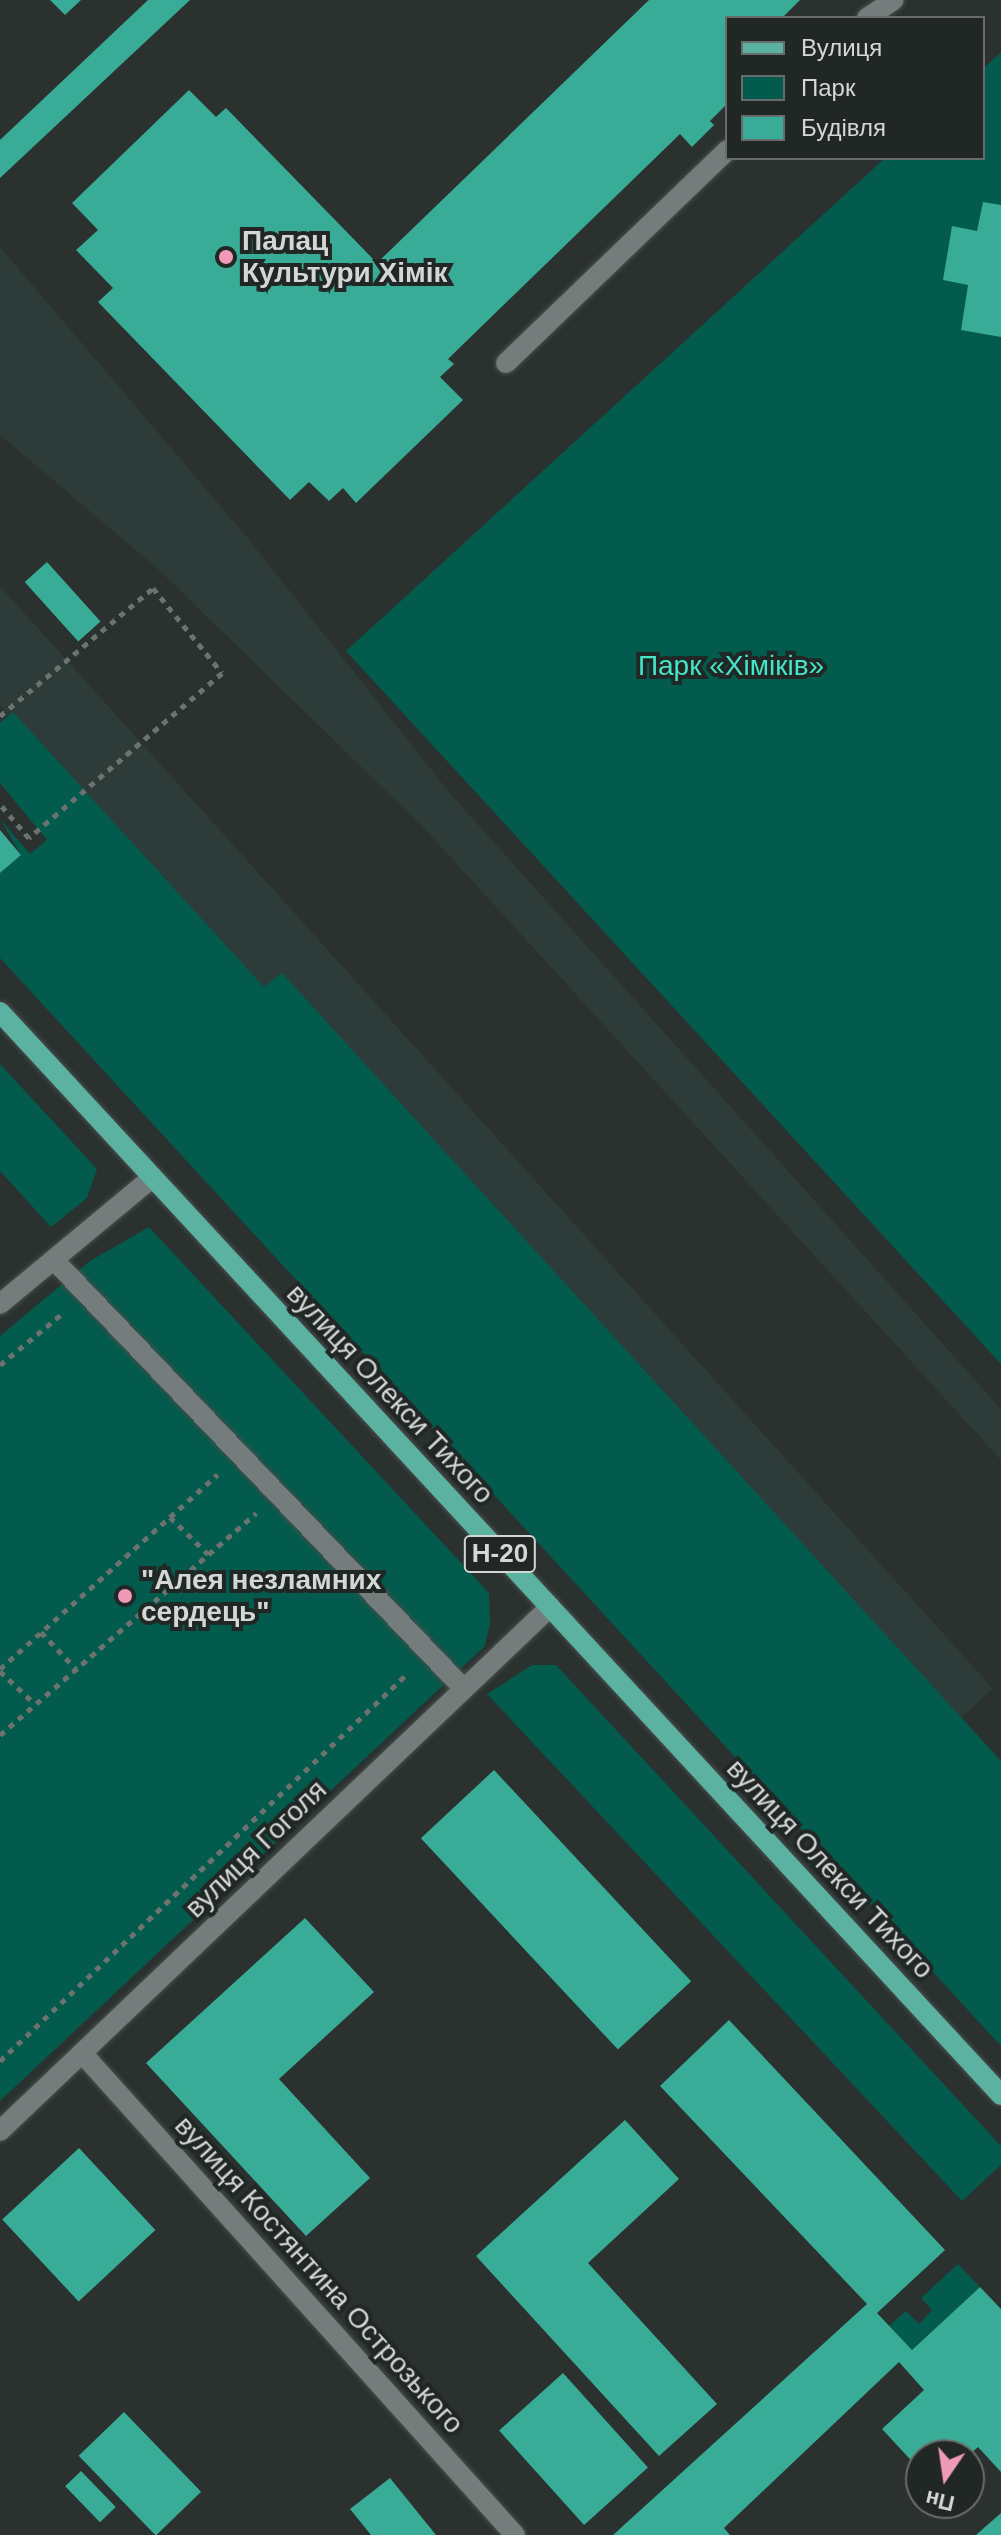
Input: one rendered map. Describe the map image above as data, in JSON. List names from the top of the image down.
{
  "streets": {
    "main road": ["вулиця Олекси Тихого", "Н-20"],
    "street": ["вулиця Гоголя", "вулиця Костянтина Острозького"]
  },
  "crossings": [
    ["вулиця Олекси Тихого", "вулиця Гоголя"],
    ["вулиця Гоголя", "вулиця Костянтина Острозького"]
  ],
  "parks": ["Парк «Хіміків»"],
  "places": ["Палац Культури Хімік", "\"Алея незламних сердець\""],
  "legend": ["Вулиця", "Парк", "Будівля"],
  "north": "bottom"
}
